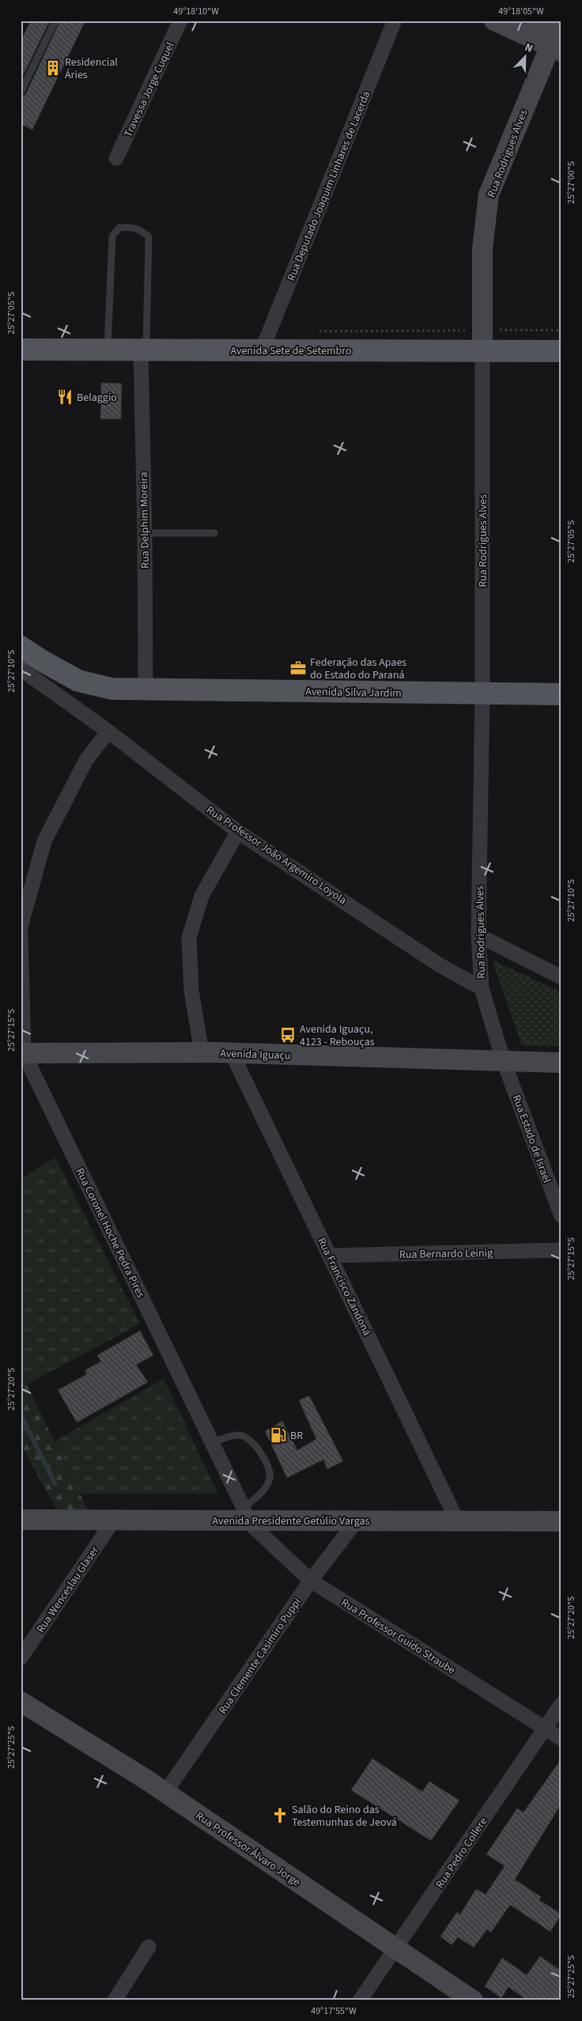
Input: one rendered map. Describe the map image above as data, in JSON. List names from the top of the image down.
{
  "streets": {
    "main road": [
      "Rua Rodrigues Alves",
      "Avenida Sete de Setembro",
      "Avenida Silva Jardim",
      "Avenida Iguaçu",
      "Avenida Presidente Getúlio Vargas",
      "Rua Professor Álvaro Jorge"
    ],
    "street": [
      "Travessa Jorge Cuquel",
      "Rua Deputado Joaquim Linhares de Lacerda",
      "Rua Delphim Moreira",
      "Rua Professor João Argemiro Loyola",
      "Rua Estado de Israel",
      "Rua Coronel Hoche Pedra Pires",
      "Rua Bernardo Leinig",
      "Rua Francisco Zandoná",
      "Rua Wenceslau Glaser",
      "Rua Professor Guido Straube",
      "Rua Clemente Casimiro Puppi",
      "Rua Pedro Collere"
    ]
  },
  "crossings": [
    ["Rua Rodrigues Alves", "Avenida Sete de Setembro"],
    ["Rua Rodrigues Alves", "Avenida Silva Jardim"],
    ["Rua Rodrigues Alves", "Rua Professor João Argemiro Loyola"],
    ["Rua Rodrigues Alves", "Avenida Iguaçu"],
    ["Rua Rodrigues Alves", "Rua Estado de Israel"],
    ["Rua Deputado Joaquim Linhares de Lacerda", "Avenida Sete de Setembro"],
    ["Avenida Sete de Setembro", "Rua Delphim Moreira"],
    ["Rua Delphim Moreira", "Avenida Silva Jardim"],
    ["Avenida Iguaçu", "Rua Estado de Israel"],
    ["Avenida Iguaçu", "Rua Coronel Hoche Pedra Pires"],
    ["Avenida Iguaçu", "Rua Francisco Zandoná"],
    ["Rua Coronel Hoche Pedra Pires", "Avenida Presidente Getúlio Vargas"],
    ["Rua Coronel Hoche Pedra Pires", "Rua Professor Guido Straube"],
    ["Rua Bernardo Leinig", "Rua Francisco Zandoná"],
    ["Rua Francisco Zandoná", "Avenida Presidente Getúlio Vargas"],
    ["Avenida Presidente Getúlio Vargas", "Rua Wenceslau Glaser"],
    ["Avenida Presidente Getúlio Vargas", "Rua Professor Guido Straube"],
    ["Avenida Presidente Getúlio Vargas", "Rua Clemente Casimiro Puppi"],
    ["Rua Professor Guido Straube", "Rua Clemente Casimiro Puppi"],
    ["Rua Professor Guido Straube", "Rua Pedro Collere"],
    ["Rua Clemente Casimiro Puppi", "Rua Professor Álvaro Jorge"],
    ["Rua Professor Álvaro Jorge", "Rua Pedro Collere"]
  ],
  "places": {
    "building": ["Residencial Áries"],
    "restaurant": ["Belaggio"],
    "office": ["Federação das Apaes do Estado do Paraná"],
    "bus stop": ["Avenida Iguaçu, 4123 - Rebouças"],
    "fuel station": ["BR"],
    "church": ["Salão do Reino das Testemunhas de Jeová"]
  },
  "north": "top right",
  "coordinates": [
    "49°18'10\"W",
    "49°18'05\"W",
    "25°27'00\"S",
    "25°27'05\"S",
    "25°27'10\"S",
    "25°27'15\"S",
    "25°27'20\"S",
    "25°27'25\"S",
    "49°17'55\"W"
  ]
}
